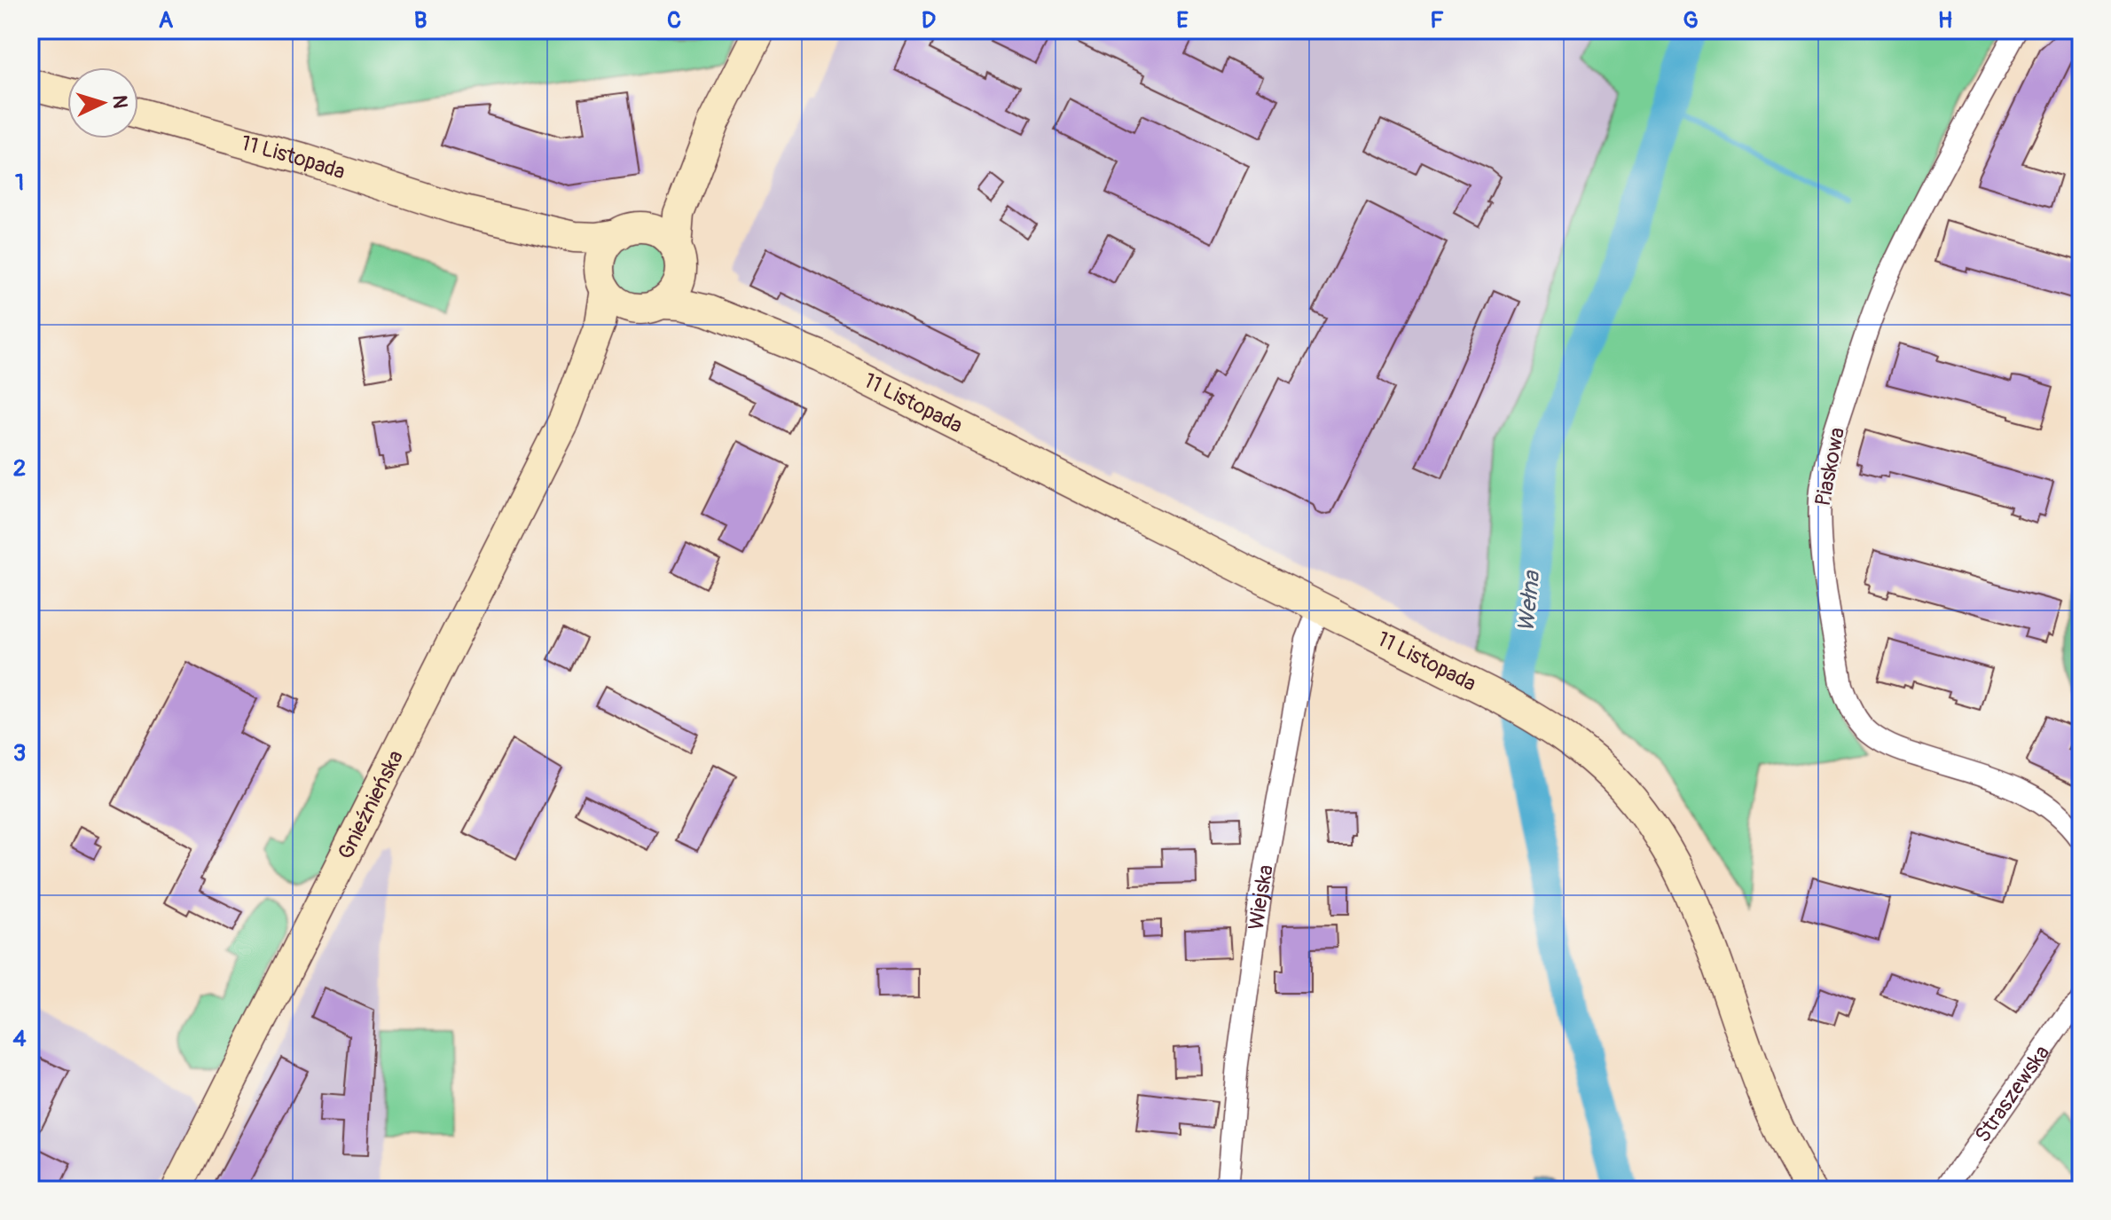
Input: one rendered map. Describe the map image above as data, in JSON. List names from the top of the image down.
{
  "streets": {
    "main road": ["11 Listopada", "Gnieźnieńska"],
    "street": ["Piaskowa", "Wiejska", "Straszewska"]
  },
  "crossings": [
    ["11 Listopada", "Gnieźnieńska"],
    ["11 Listopada", "Wiejska"]
  ],
  "water": ["Wełna"],
  "north": "right",
  "grid": {
    "columns": [
      "A",
      "B",
      "C",
      "D",
      "E",
      "F",
      "G",
      "H"
    ],
    "rows": [
      "1",
      "2",
      "3",
      "4"
    ]
  }
}
